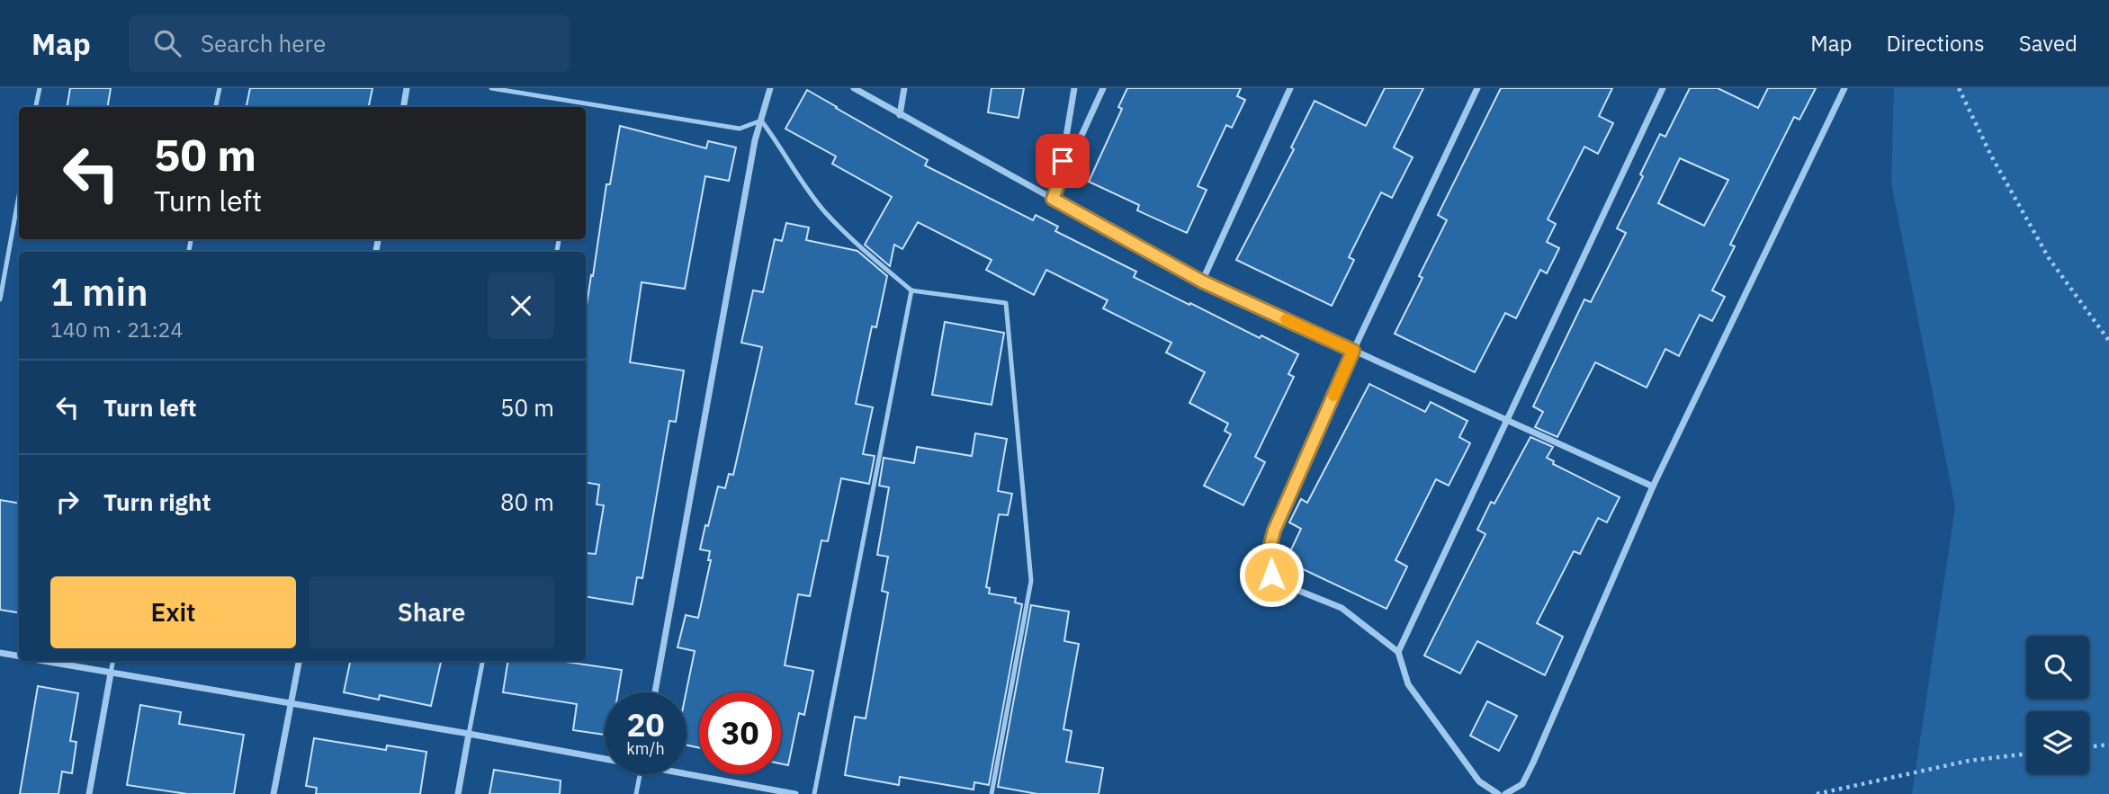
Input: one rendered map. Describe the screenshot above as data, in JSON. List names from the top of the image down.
{
  "page": {
    "header": "Map",
    "search": "Search here",
    "nav": ["Map", "Directions", "Saved"],
    "turn": ["50 m", "Turn left"],
    "heading": ["1 min", "140 m · 21:24"],
    "list": [
      {
        "name": "Turn left",
        "value": "50 m"
      },
      {
        "name": "Turn right",
        "value": "80 m"
      }
    ],
    "buttons": ["Exit", "Share"],
    "speed": "20 km/h",
    "limit": "30"
  }
}
